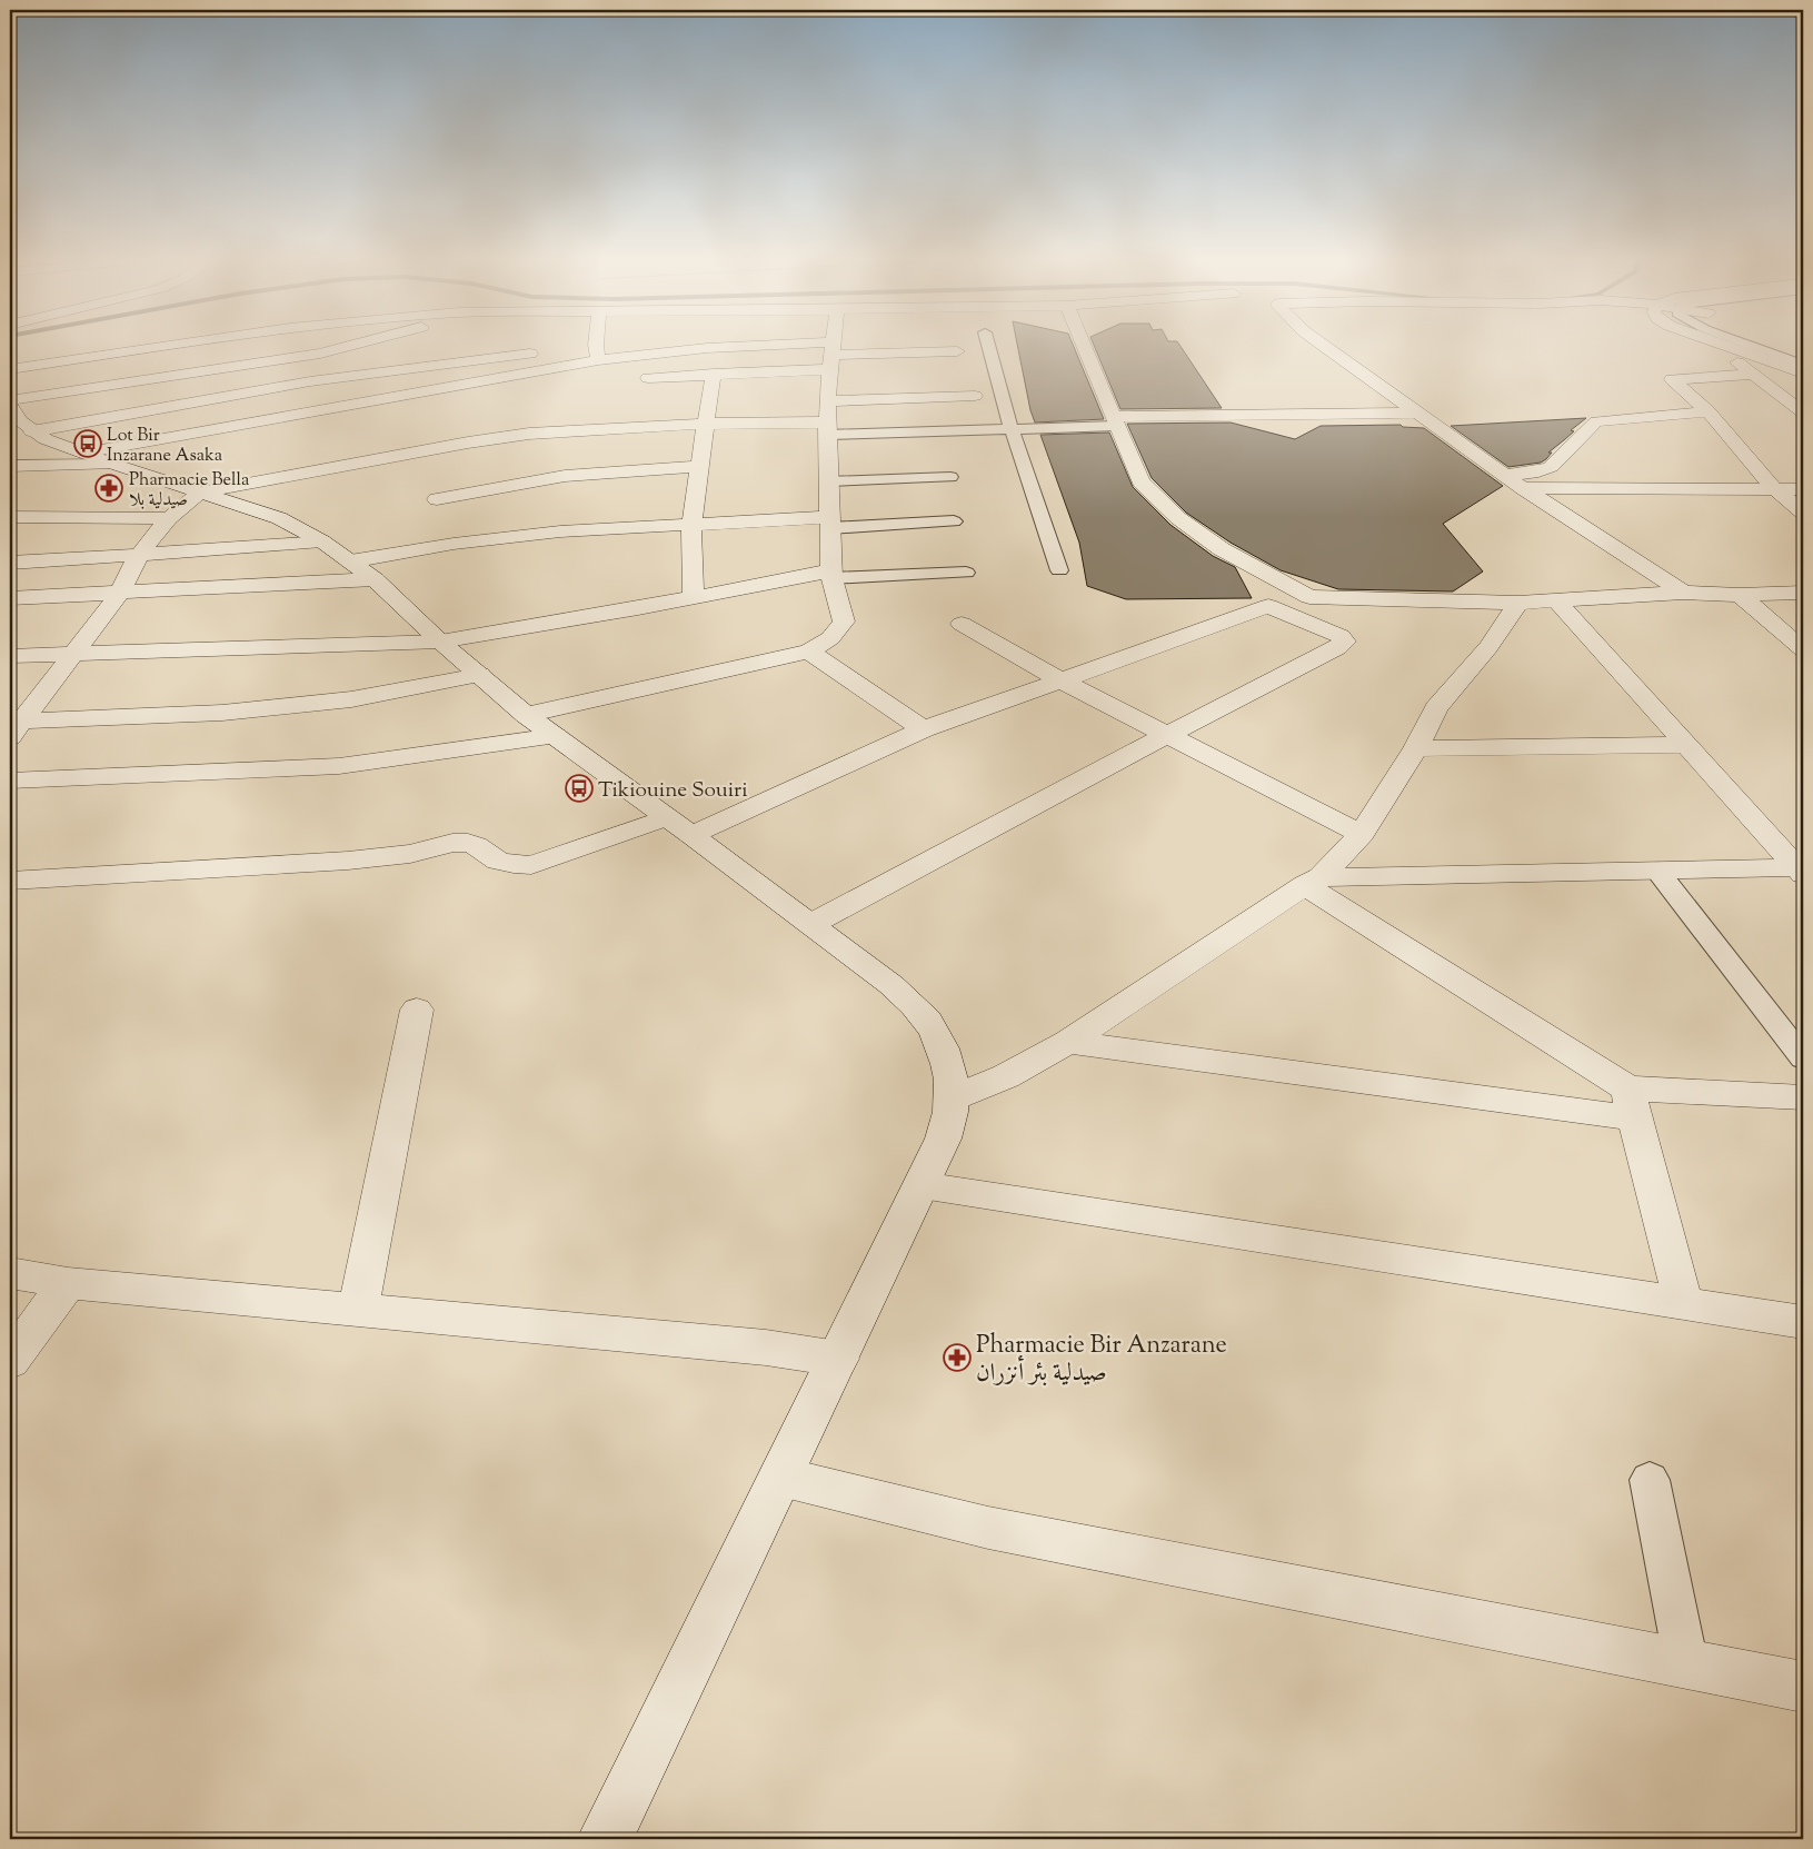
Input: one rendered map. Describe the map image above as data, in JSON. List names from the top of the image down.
{
  "places": {
    "bus stop": ["Lot Bir Inzarane Asaka", "Tikiouine Souiri"],
    "pharmacy": ["Pharmacie Bella صيدلية بلا", "Pharmacie Bir Anzarane صيدلية بئر أنزران"]
  }
}
